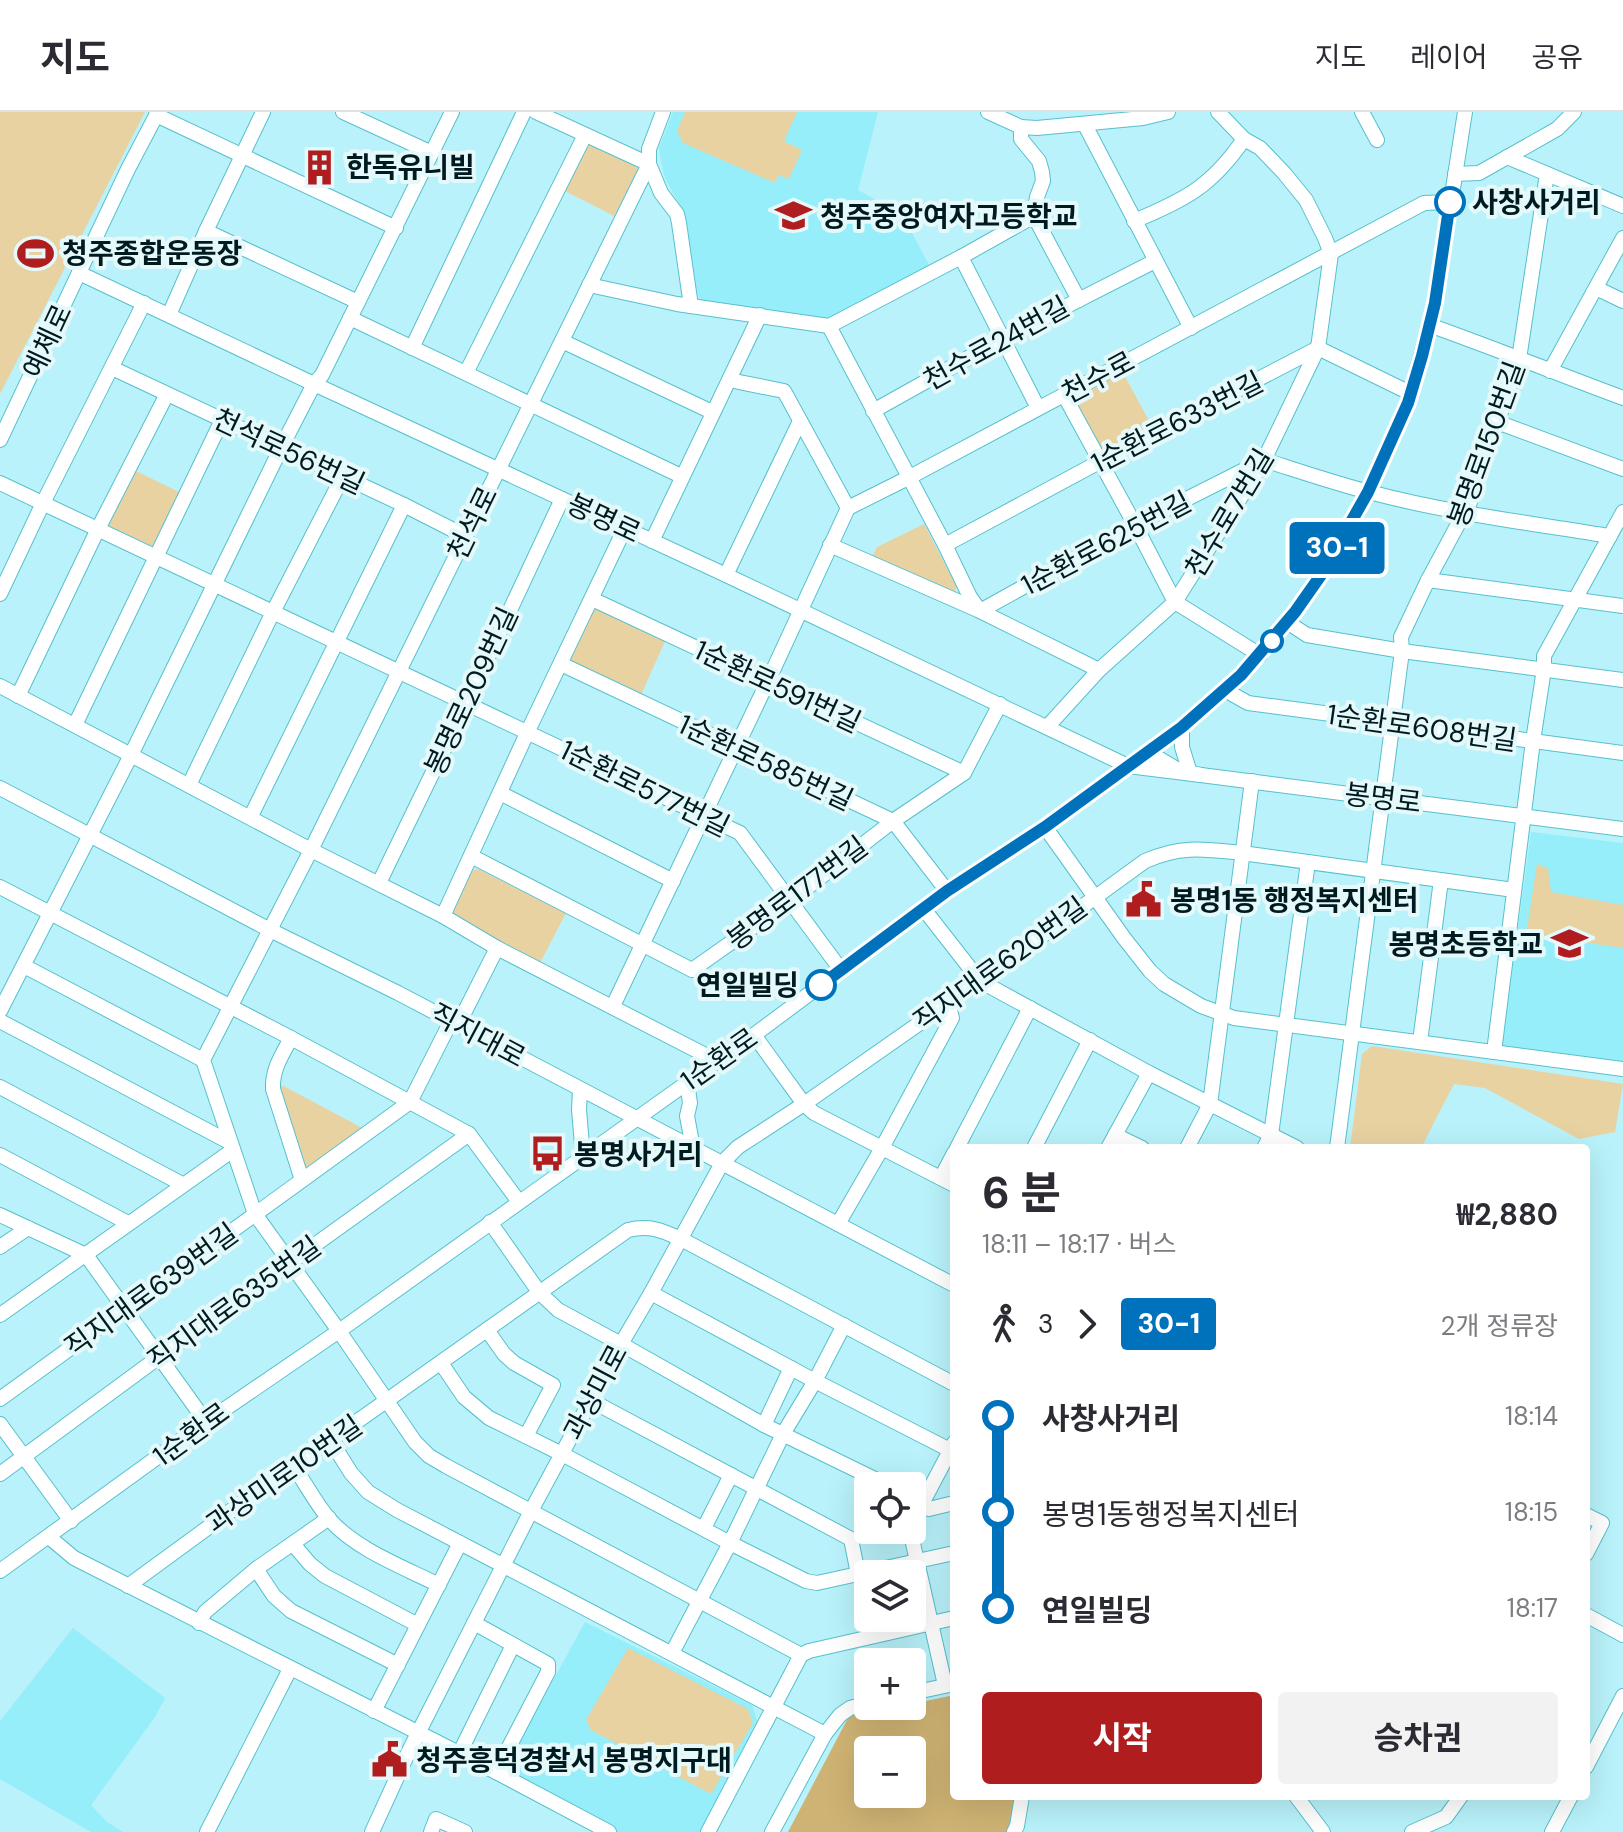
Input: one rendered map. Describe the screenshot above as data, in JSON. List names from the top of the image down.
{
  "streets": {
    "street": [
      "예체로",
      "천수로24번길",
      "천수로",
      "1순환로633번길",
      "봉명로150번길",
      "천석로56번길",
      "천수로7번길",
      "봉명로",
      "천석로",
      "1순환로625번길",
      "1순환로591번길",
      "봉명로209번길",
      "1순환로608번길",
      "1순환로585번길",
      "1순환로577번길",
      "봉명로177번길",
      "직지대로620번길",
      "직지대로",
      "1순환로",
      "직지대로639번길",
      "직지대로635번길",
      "과상미로",
      "과상미로10번길"
    ]
  },
  "crossings": [
    ["예체로", "봉명로"],
    ["천수로", "천수로7번길"],
    ["천수로", "1순환로"],
    ["1순환로633번길", "천수로7번길"],
    ["봉명로150번길", "봉명로"],
    ["봉명로150번길", "1순환로608번길"],
    ["봉명로150번길", "직지대로620번길"],
    ["천석로56번길", "천석로"],
    ["천수로7번길", "봉명로"],
    ["천수로7번길", "1순환로625번길"],
    ["봉명로", "천석로"],
    ["봉명로", "봉명로209번길"],
    ["봉명로", "봉명로177번길"],
    ["봉명로", "1순환로"],
    ["천석로", "1순환로577번길"],
    ["천석로", "직지대로"],
    ["1순환로591번길", "봉명로177번길"],
    ["봉명로209번길", "1순환로577번길"],
    ["1순환로608번길", "1순환로"],
    ["1순환로585번길", "봉명로177번길"],
    ["1순환로585번길", "1순환로"],
    ["1순환로577번길", "봉명로177번길"],
    ["1순환로577번길", "1순환로"],
    ["직지대로620번길", "직지대로"],
    ["직지대로620번길", "과상미로"],
    ["직지대로", "1순환로"],
    ["직지대로", "직지대로639번길"],
    ["직지대로", "과상미로"],
    ["과상미로", "과상미로10번길"]
  ],
  "places": {
    "building": ["한독유니빌"],
    "other": ["사창사거리", "연일빌딩"],
    "school or university": ["청주중앙여자고등학교", "봉명초등학교"],
    "sports": ["청주종합운동장"],
    "public building": ["봉명1동 행정복지센터", "청주흥덕경찰서 봉명지구대"],
    "bus stop": ["봉명사거리"]
  },
  "lines": ["bus line 30-1"],
  "page": {
    "header": "지도",
    "nav": ["지도", "레이어", "공유"],
    "on_map": "30-1",
    "heading": ["6 분", "18:11 – 18:17 · 버스", "₩2,880"],
    "legs": ["3", "30-1", "2개 정류장"],
    "list": [
      {
        "name": "사창사거리",
        "value": "18:14"
      },
      {
        "name": "봉명1동행정복지센터",
        "value": "18:15"
      },
      {
        "name": "연일빌딩",
        "value": "18:17"
      }
    ],
    "map_buttons": ["+", "−"],
    "buttons": ["시작", "승차권"]
  }
}
